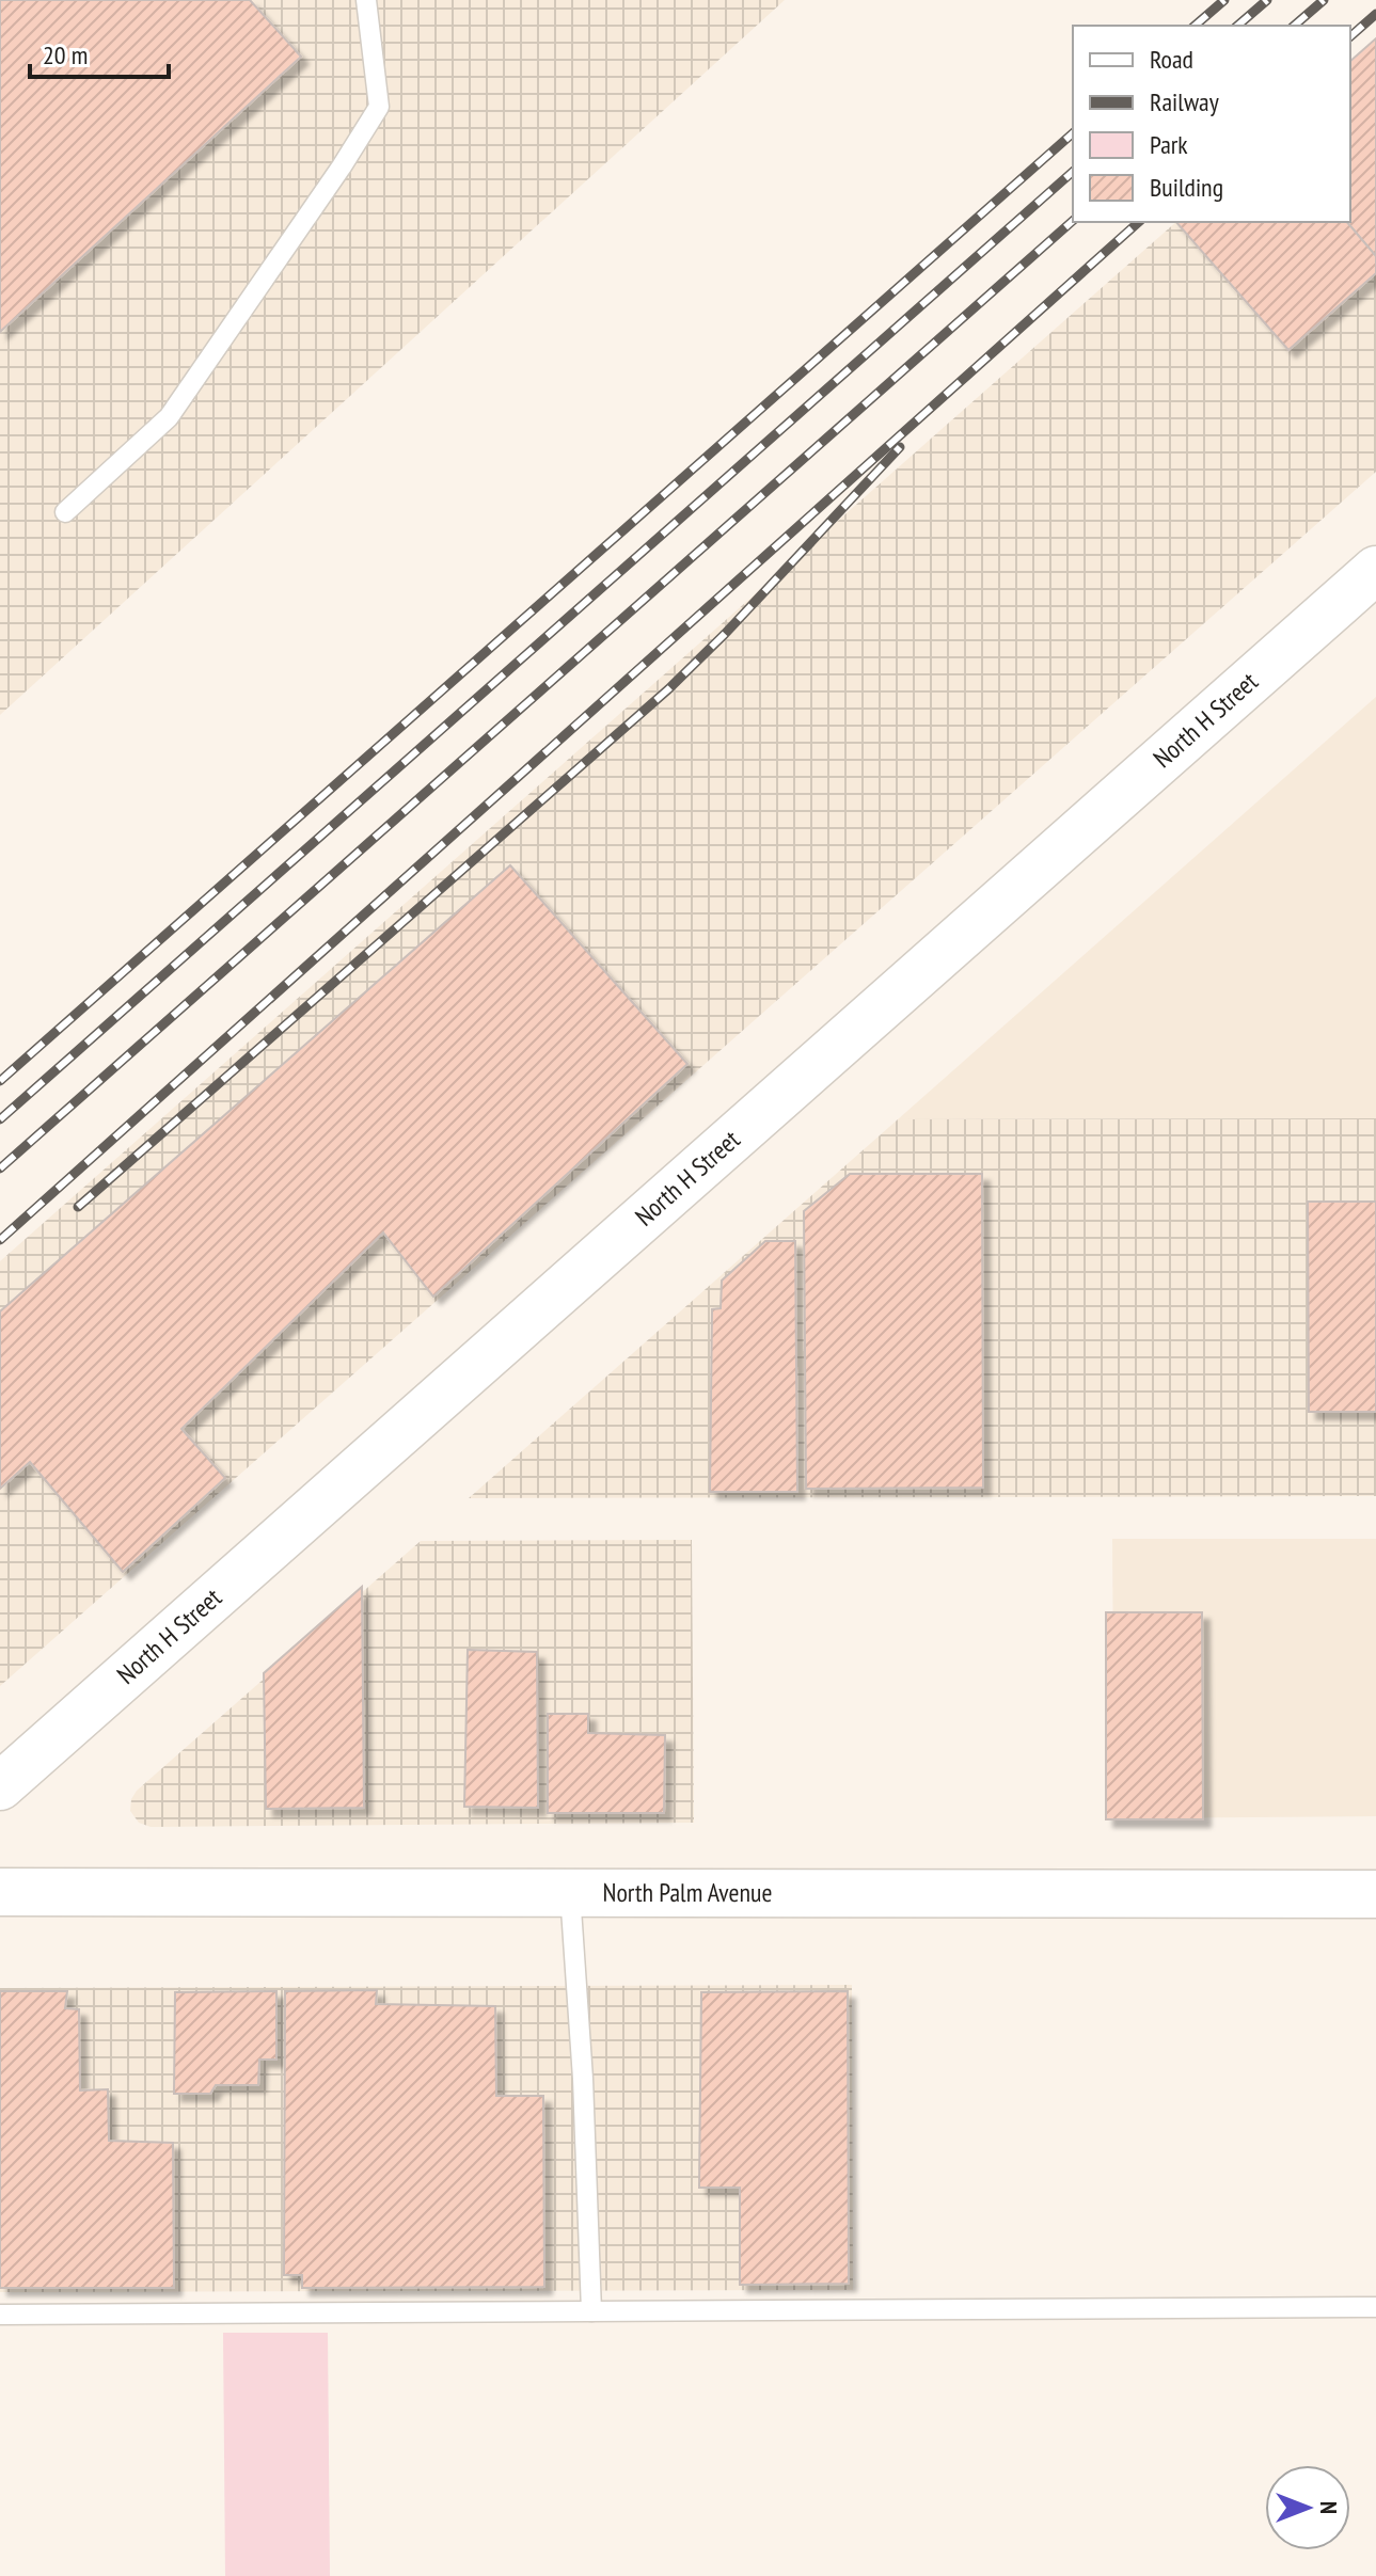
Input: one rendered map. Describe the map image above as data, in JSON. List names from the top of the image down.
{
  "streets": {
    "main road": ["North H Street", "North Palm Avenue"]
  },
  "legend": [
    "Road",
    "Railway",
    "Park",
    "Building"
  ],
  "scale_bar": "20 m",
  "north": "right"
}
